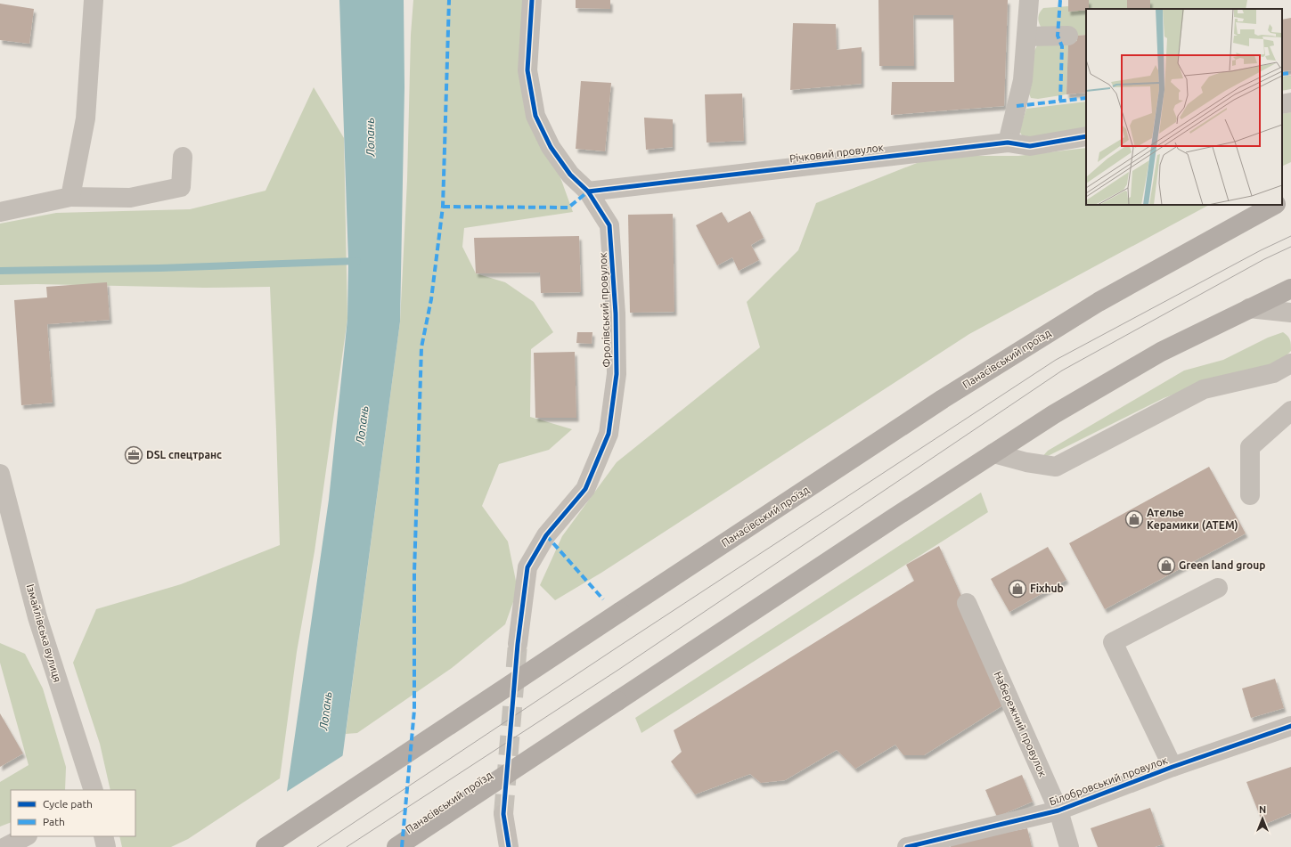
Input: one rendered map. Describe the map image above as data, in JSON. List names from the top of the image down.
{
  "streets": {
    "main road": ["Панасівський проїзд"],
    "street": [
      "Річковий провулок",
      "Фролівський провулок",
      "Ізмайлівська вулиця",
      "Набережний провулок",
      "Білобровський провулок"
    ]
  },
  "crossings": [
    ["Річковий провулок", "Фролівський провулок"],
    ["Набережний провулок", "Білобровський провулок"]
  ],
  "water": ["Лопань"],
  "places": {
    "office": ["DSL спецтранс"],
    "shop": ["Ателье Керамики (АТЕМ)", "Green land group", "Fixhub"]
  },
  "legend": ["Cycle path", "Path"],
  "north": "top"
}
